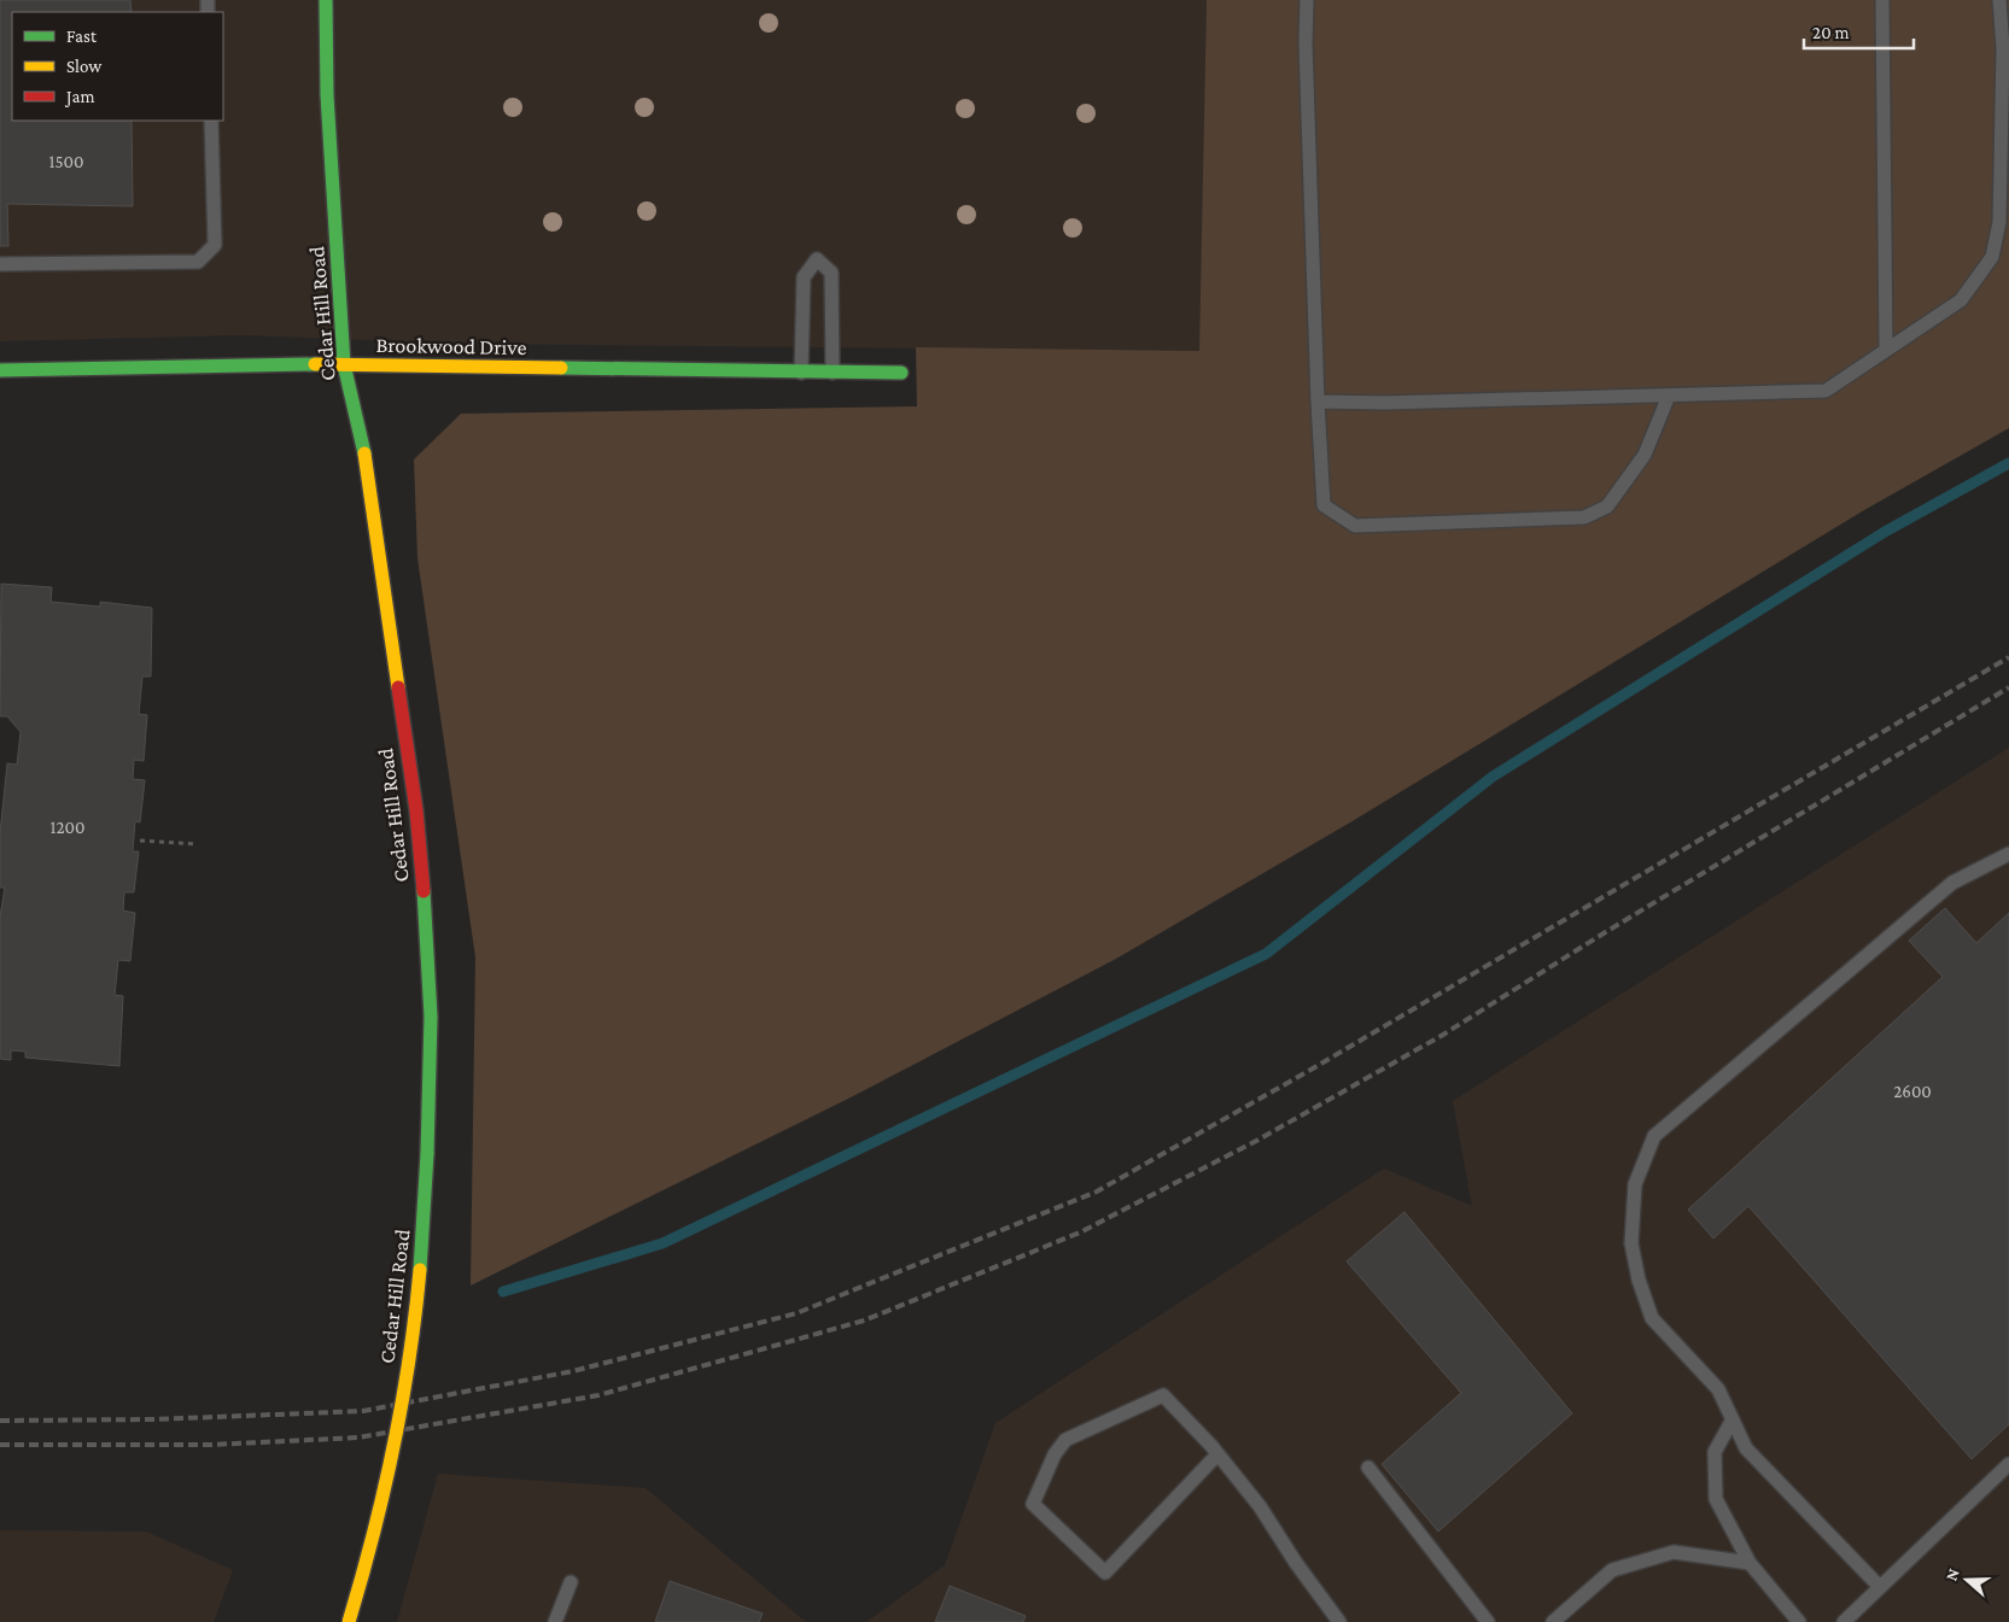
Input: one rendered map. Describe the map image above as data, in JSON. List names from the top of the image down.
{
  "streets": {
    "street": ["Cedar Hill Road", "Brookwood Drive"]
  },
  "crossings": [
    ["Cedar Hill Road", "Brookwood Drive"]
  ],
  "house_numbers": ["1500", "1200", "2600"],
  "legend": ["Fast", "Slow", "Jam"],
  "scale_bar": "20 m",
  "north": "left"
}
